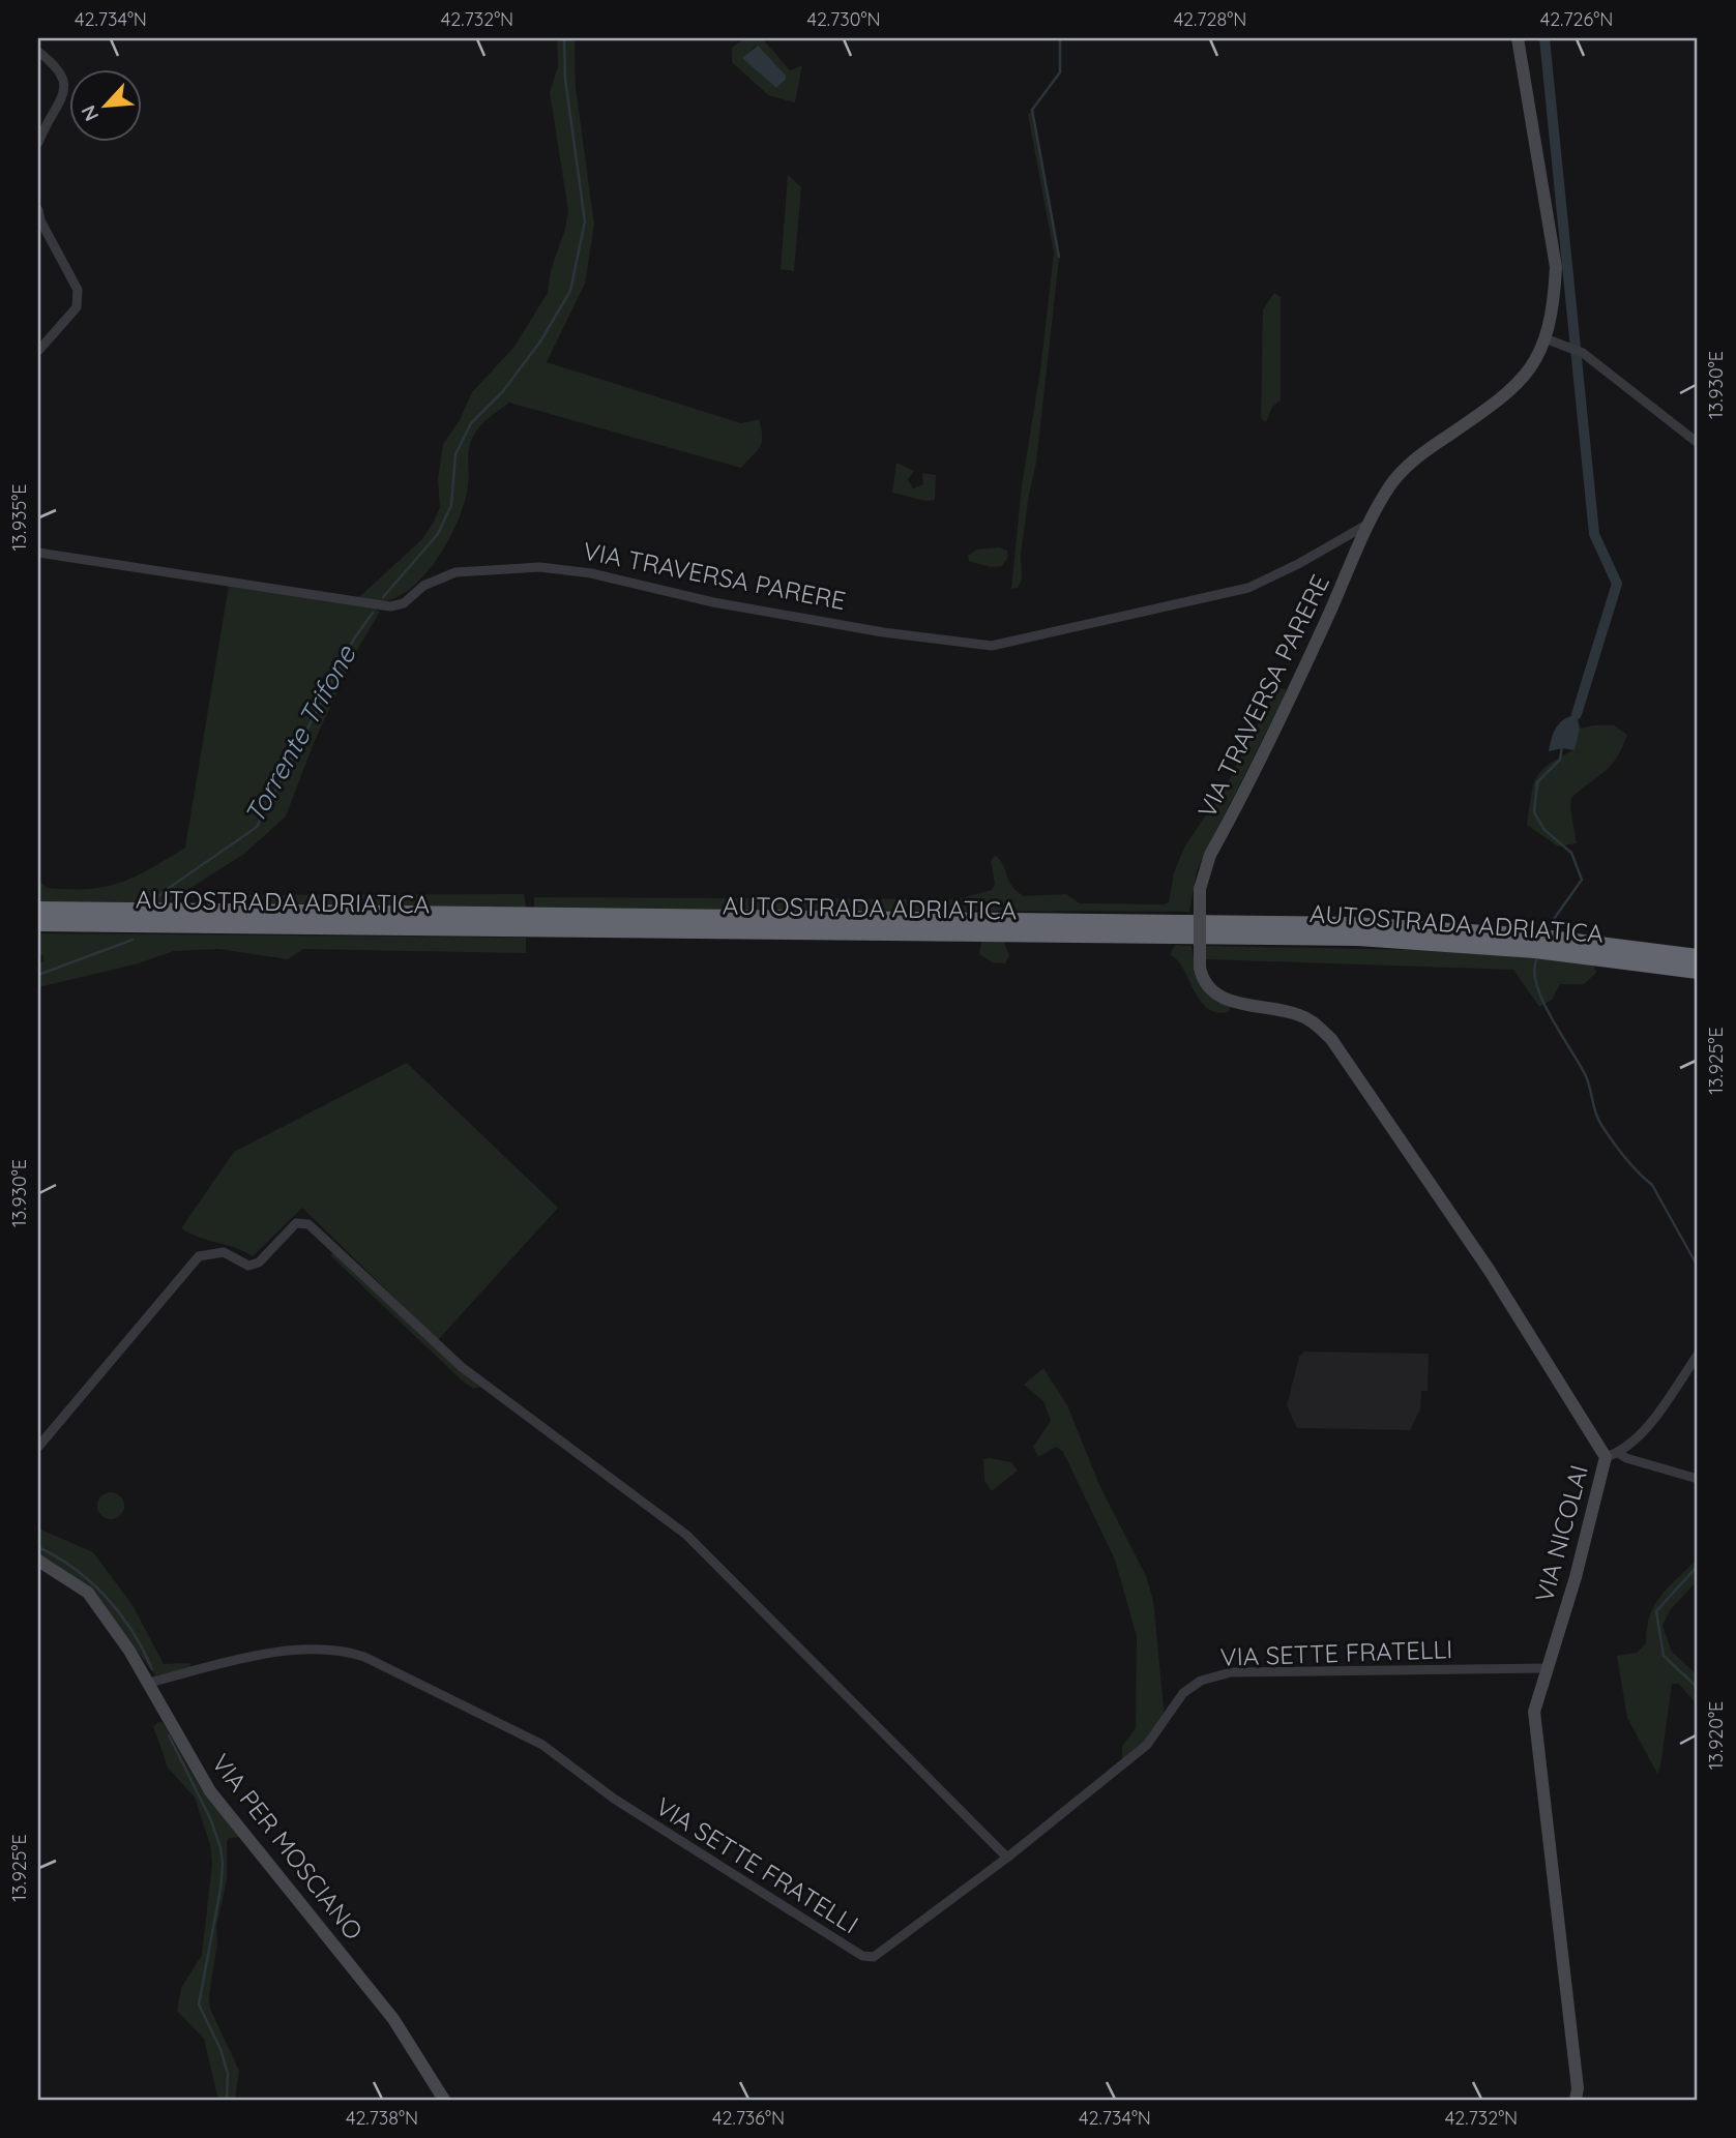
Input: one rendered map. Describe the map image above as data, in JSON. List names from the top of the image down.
{
  "streets": {
    "highway": ["AUTOSTRADA ADRIATICA"],
    "street": [
      "VIA TRAVERSA PARERE",
      "VIA NICOLAI",
      "VIA SETTE FRATELLI",
      "VIA PER MOSCIANO"
    ]
  },
  "crossings": [
    ["VIA TRAVERSA PARERE", "VIA NICOLAI"],
    ["VIA NICOLAI", "VIA SETTE FRATELLI"],
    ["VIA SETTE FRATELLI", "VIA PER MOSCIANO"]
  ],
  "water": ["Torrente Trifone"],
  "north": "bottom left",
  "coordinates": [
    "42.734°N",
    "42.732°N",
    "42.730°N",
    "42.728°N",
    "42.726°N",
    "13.930°E",
    "13.935°E",
    "13.925°E",
    "13.920°E",
    "42.738°N",
    "42.736°N"
  ]
}
